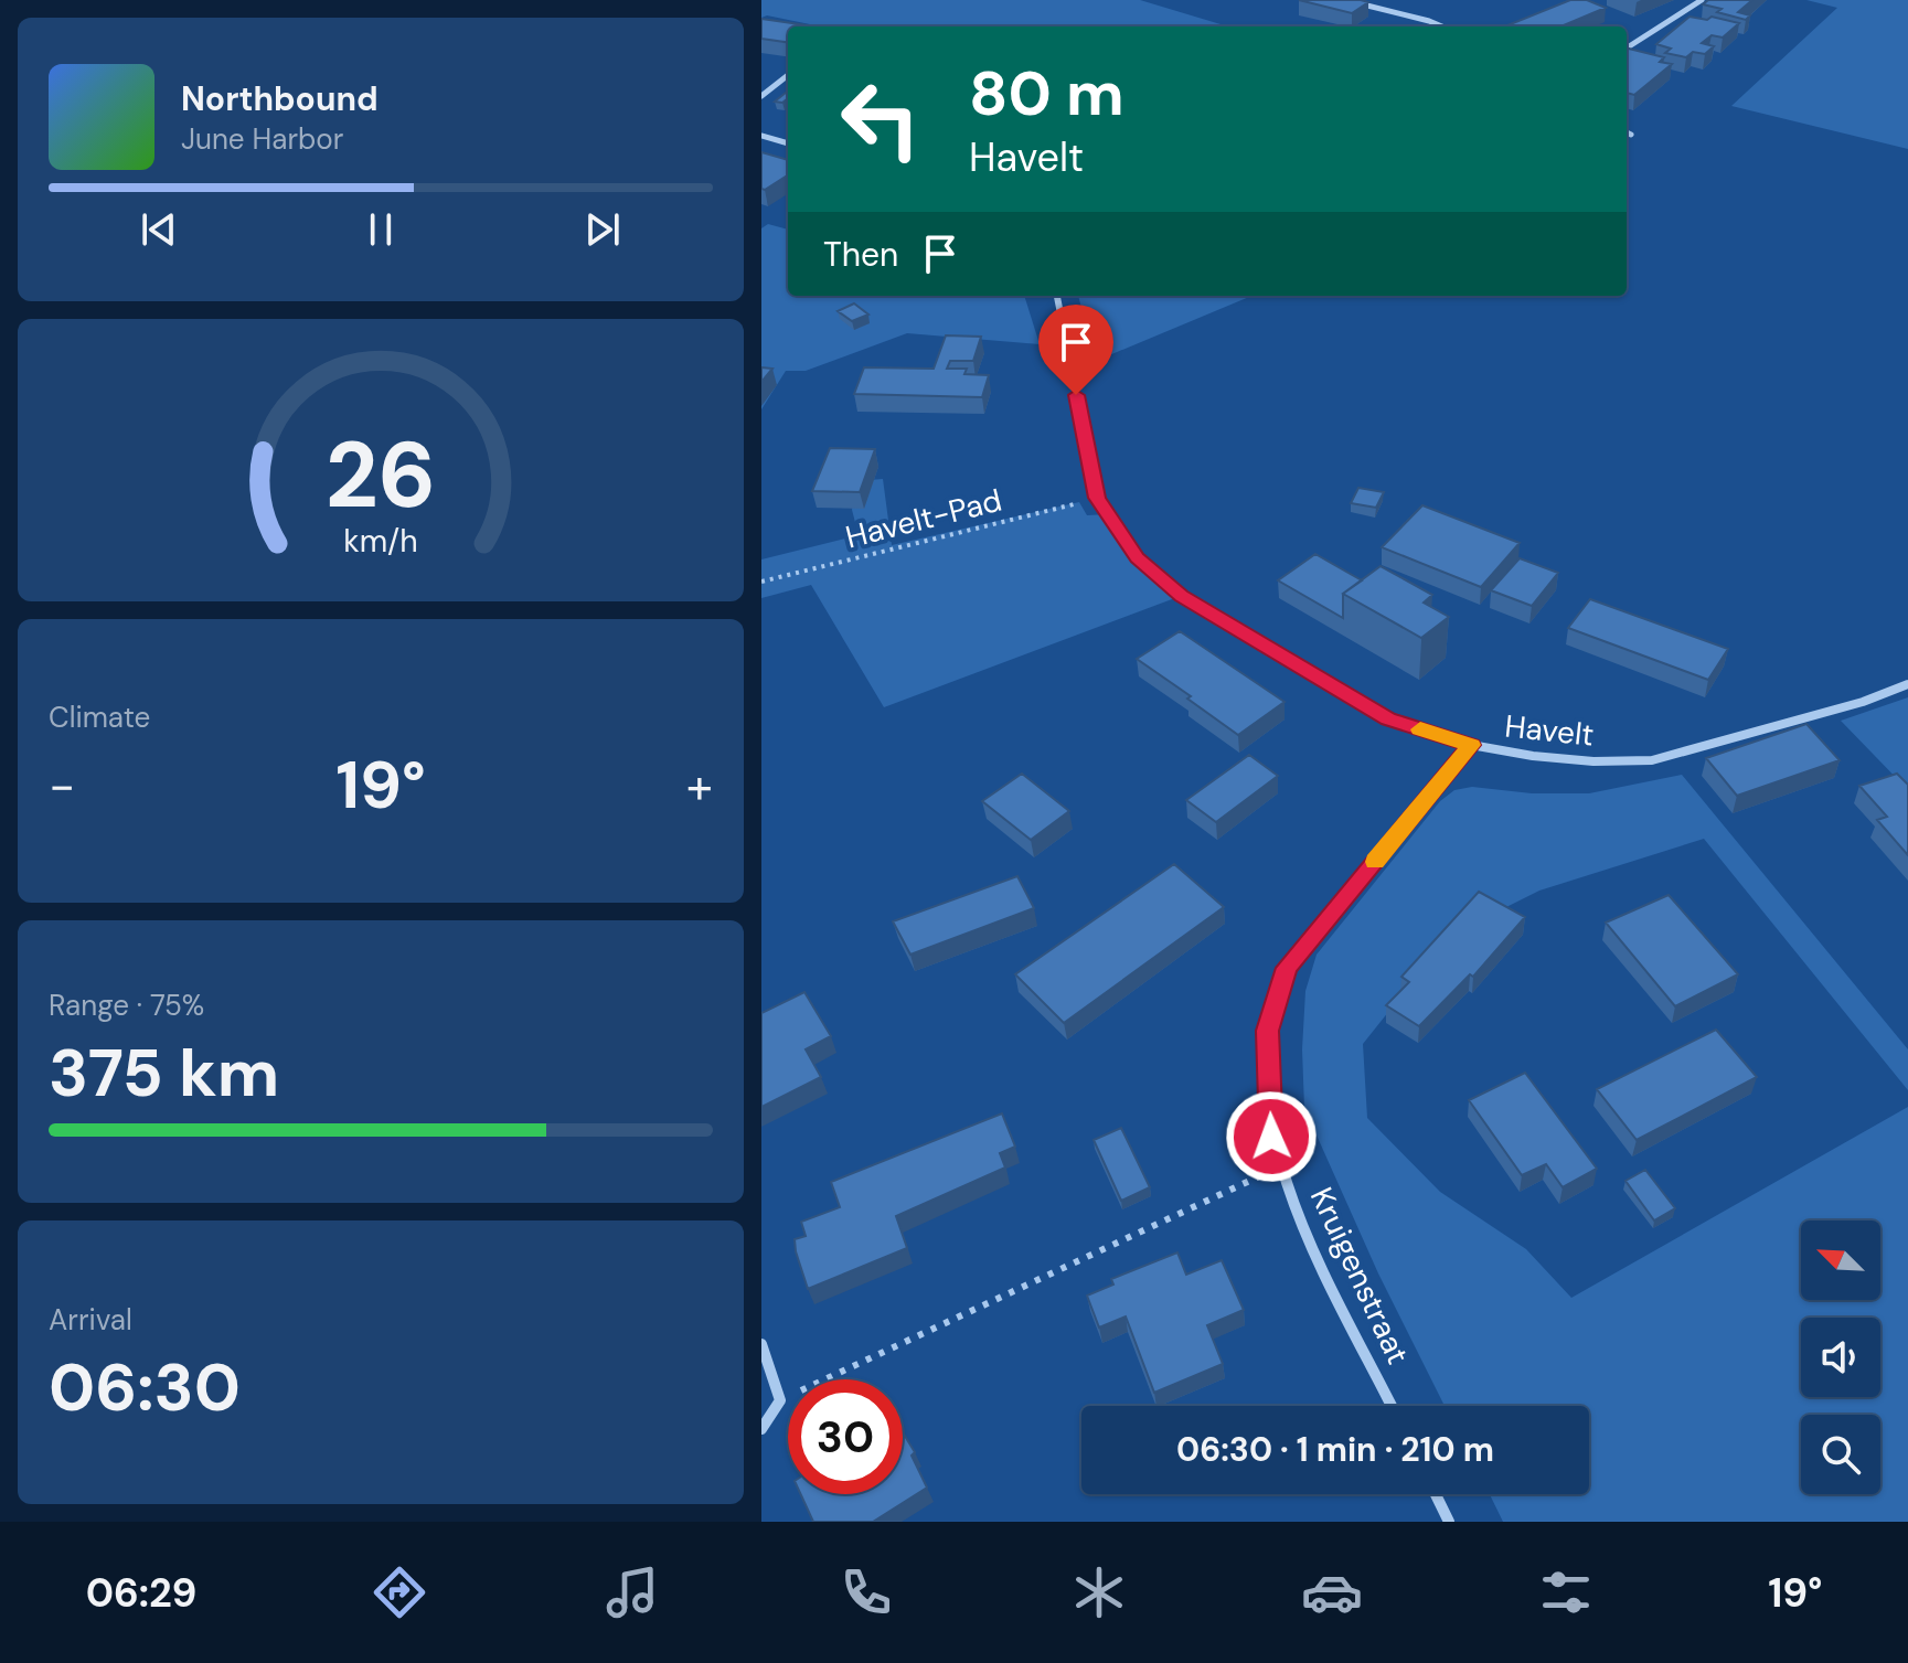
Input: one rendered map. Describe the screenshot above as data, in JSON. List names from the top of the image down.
{
  "streets": {
    "street": ["Havelt", "Kruigenstraat"],
    "path": ["Havelt-Pad"]
  },
  "crossings": [
    ["Havelt-Pad", "Havelt"],
    ["Havelt", "Kruigenstraat"]
  ],
  "north": "top left",
  "page": {
    "turn": ["80 m", "Havelt"],
    "song": ["Northbound", "June Harbor"],
    "then": "Then",
    "tile": [
      "Climate",
      ["Range · 75%", "375 km"],
      ["Arrival", "06:30"]
    ],
    "heat": ["−", "19°", "+"],
    "limit": "30",
    "trip": "06:30 · 1 min · 210 m",
    "tabs": ["06:29", "19°"],
    "gauge": ["26", "km/h"]
  }
}
